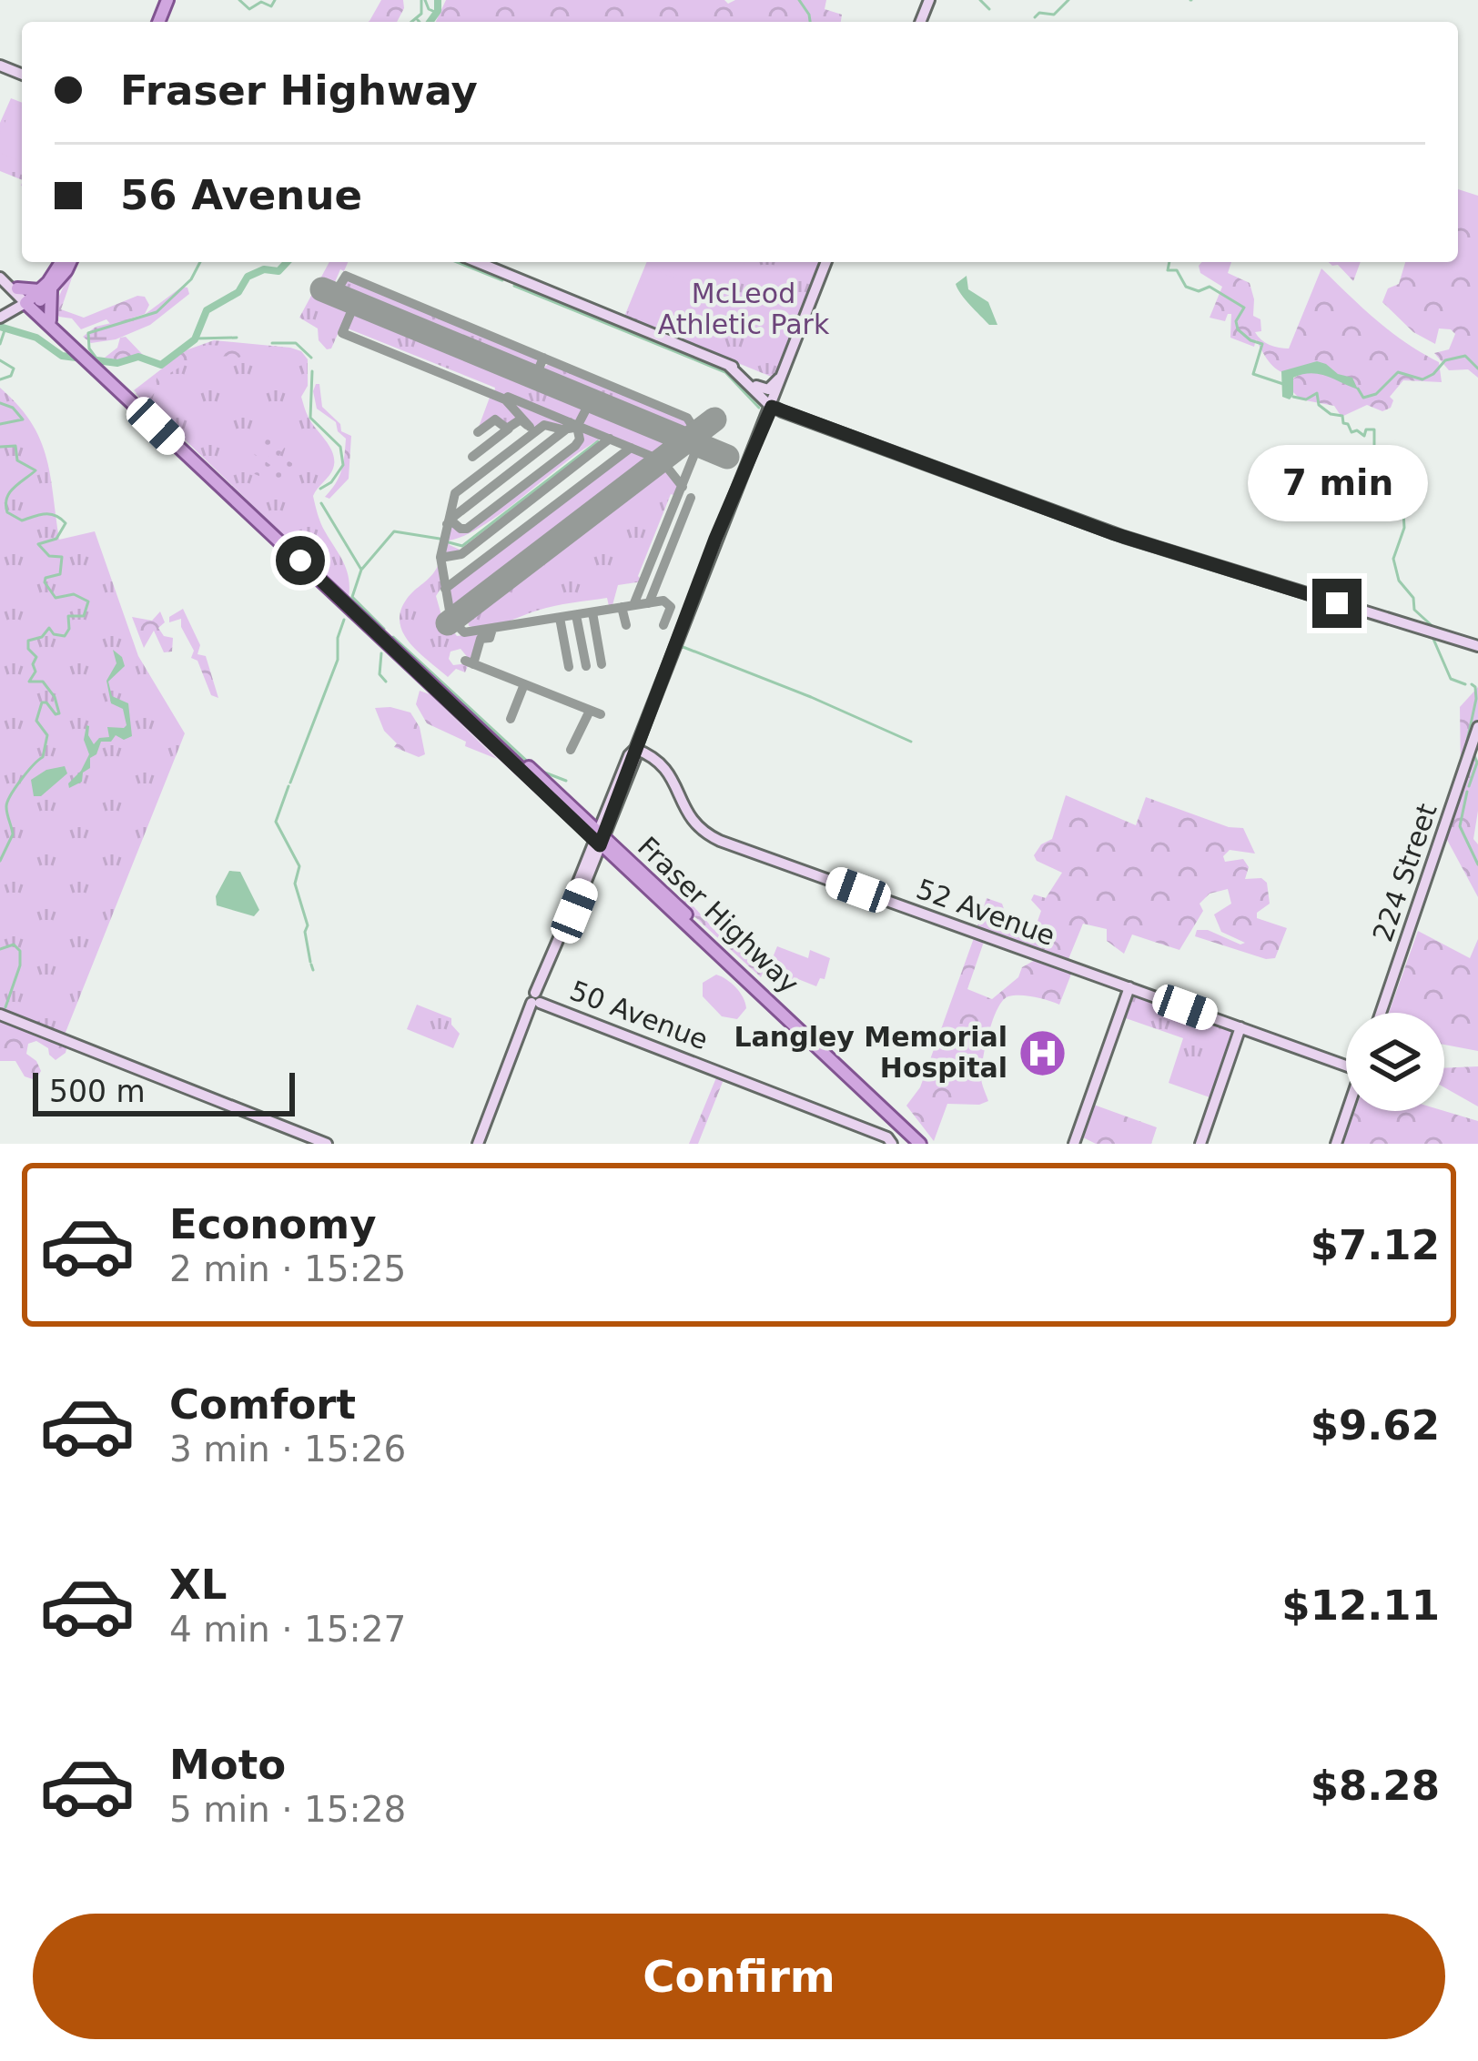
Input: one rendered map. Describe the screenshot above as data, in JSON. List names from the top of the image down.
{
  "streets": {
    "main road": [
      "224 Street",
      "52 Avenue",
      "Fraser Highway",
      "50 Avenue"
    ]
  },
  "parks": ["McLeod Athletic Park"],
  "places": {
    "hospital": ["Langley Memorial Hospital"]
  },
  "scale_bar": "500 m",
  "page": {
    "banner": ["Fraser Highway", "56 Avenue"],
    "bubble": "7 min",
    "scale": "500 m",
    "list": [
      {
        "name": "Economy",
        "note": "2 min · 15:25",
        "value": "$7.12"
      },
      {
        "name": "Comfort",
        "note": "3 min · 15:26",
        "value": "$9.62"
      },
      {
        "name": "XL",
        "note": "4 min · 15:27",
        "value": "$12.11"
      },
      {
        "name": "Moto",
        "note": "5 min · 15:28",
        "value": "$8.28"
      }
    ],
    "buttons": "Confirm"
  }
}
